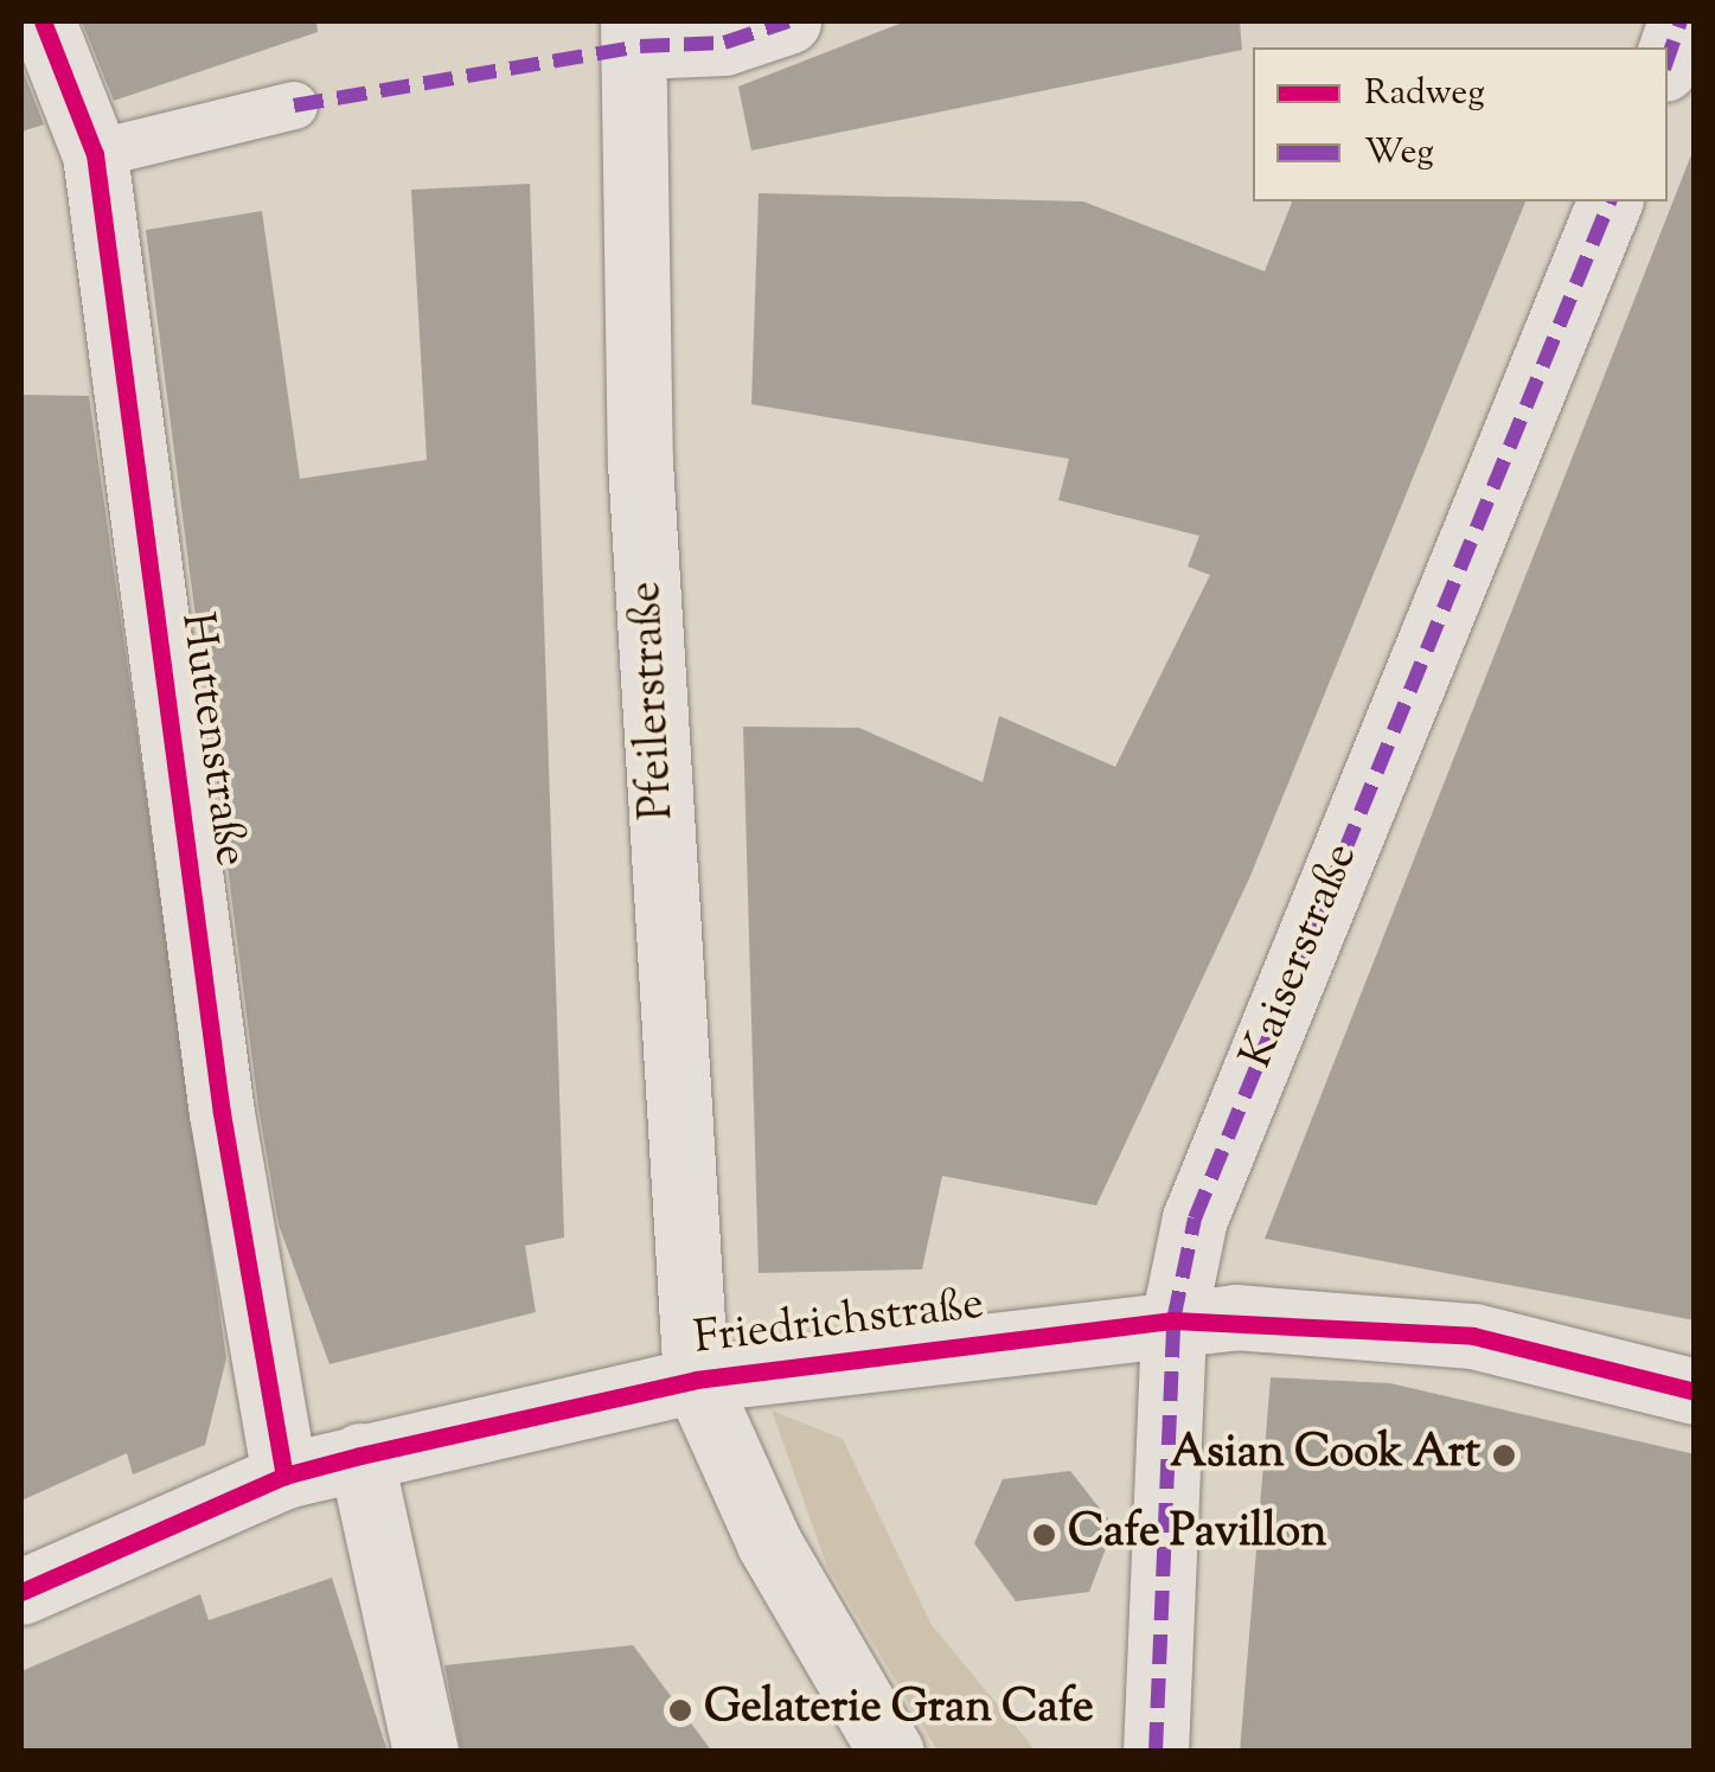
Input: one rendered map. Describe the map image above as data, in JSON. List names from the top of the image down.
{
  "streets": {
    "street": [
      "Pfeilerstraße",
      "Huttenstraße",
      "Kaiserstraße",
      "Friedrichstraße"
    ]
  },
  "crossings": [
    ["Pfeilerstraße", "Friedrichstraße"],
    ["Huttenstraße", "Friedrichstraße"],
    ["Kaiserstraße", "Friedrichstraße"]
  ],
  "places": ["Asian Cook Art", "Cafe Pavillon", "Gelaterie Gran Cafe"],
  "legend": ["Radweg", "Weg"]
}
